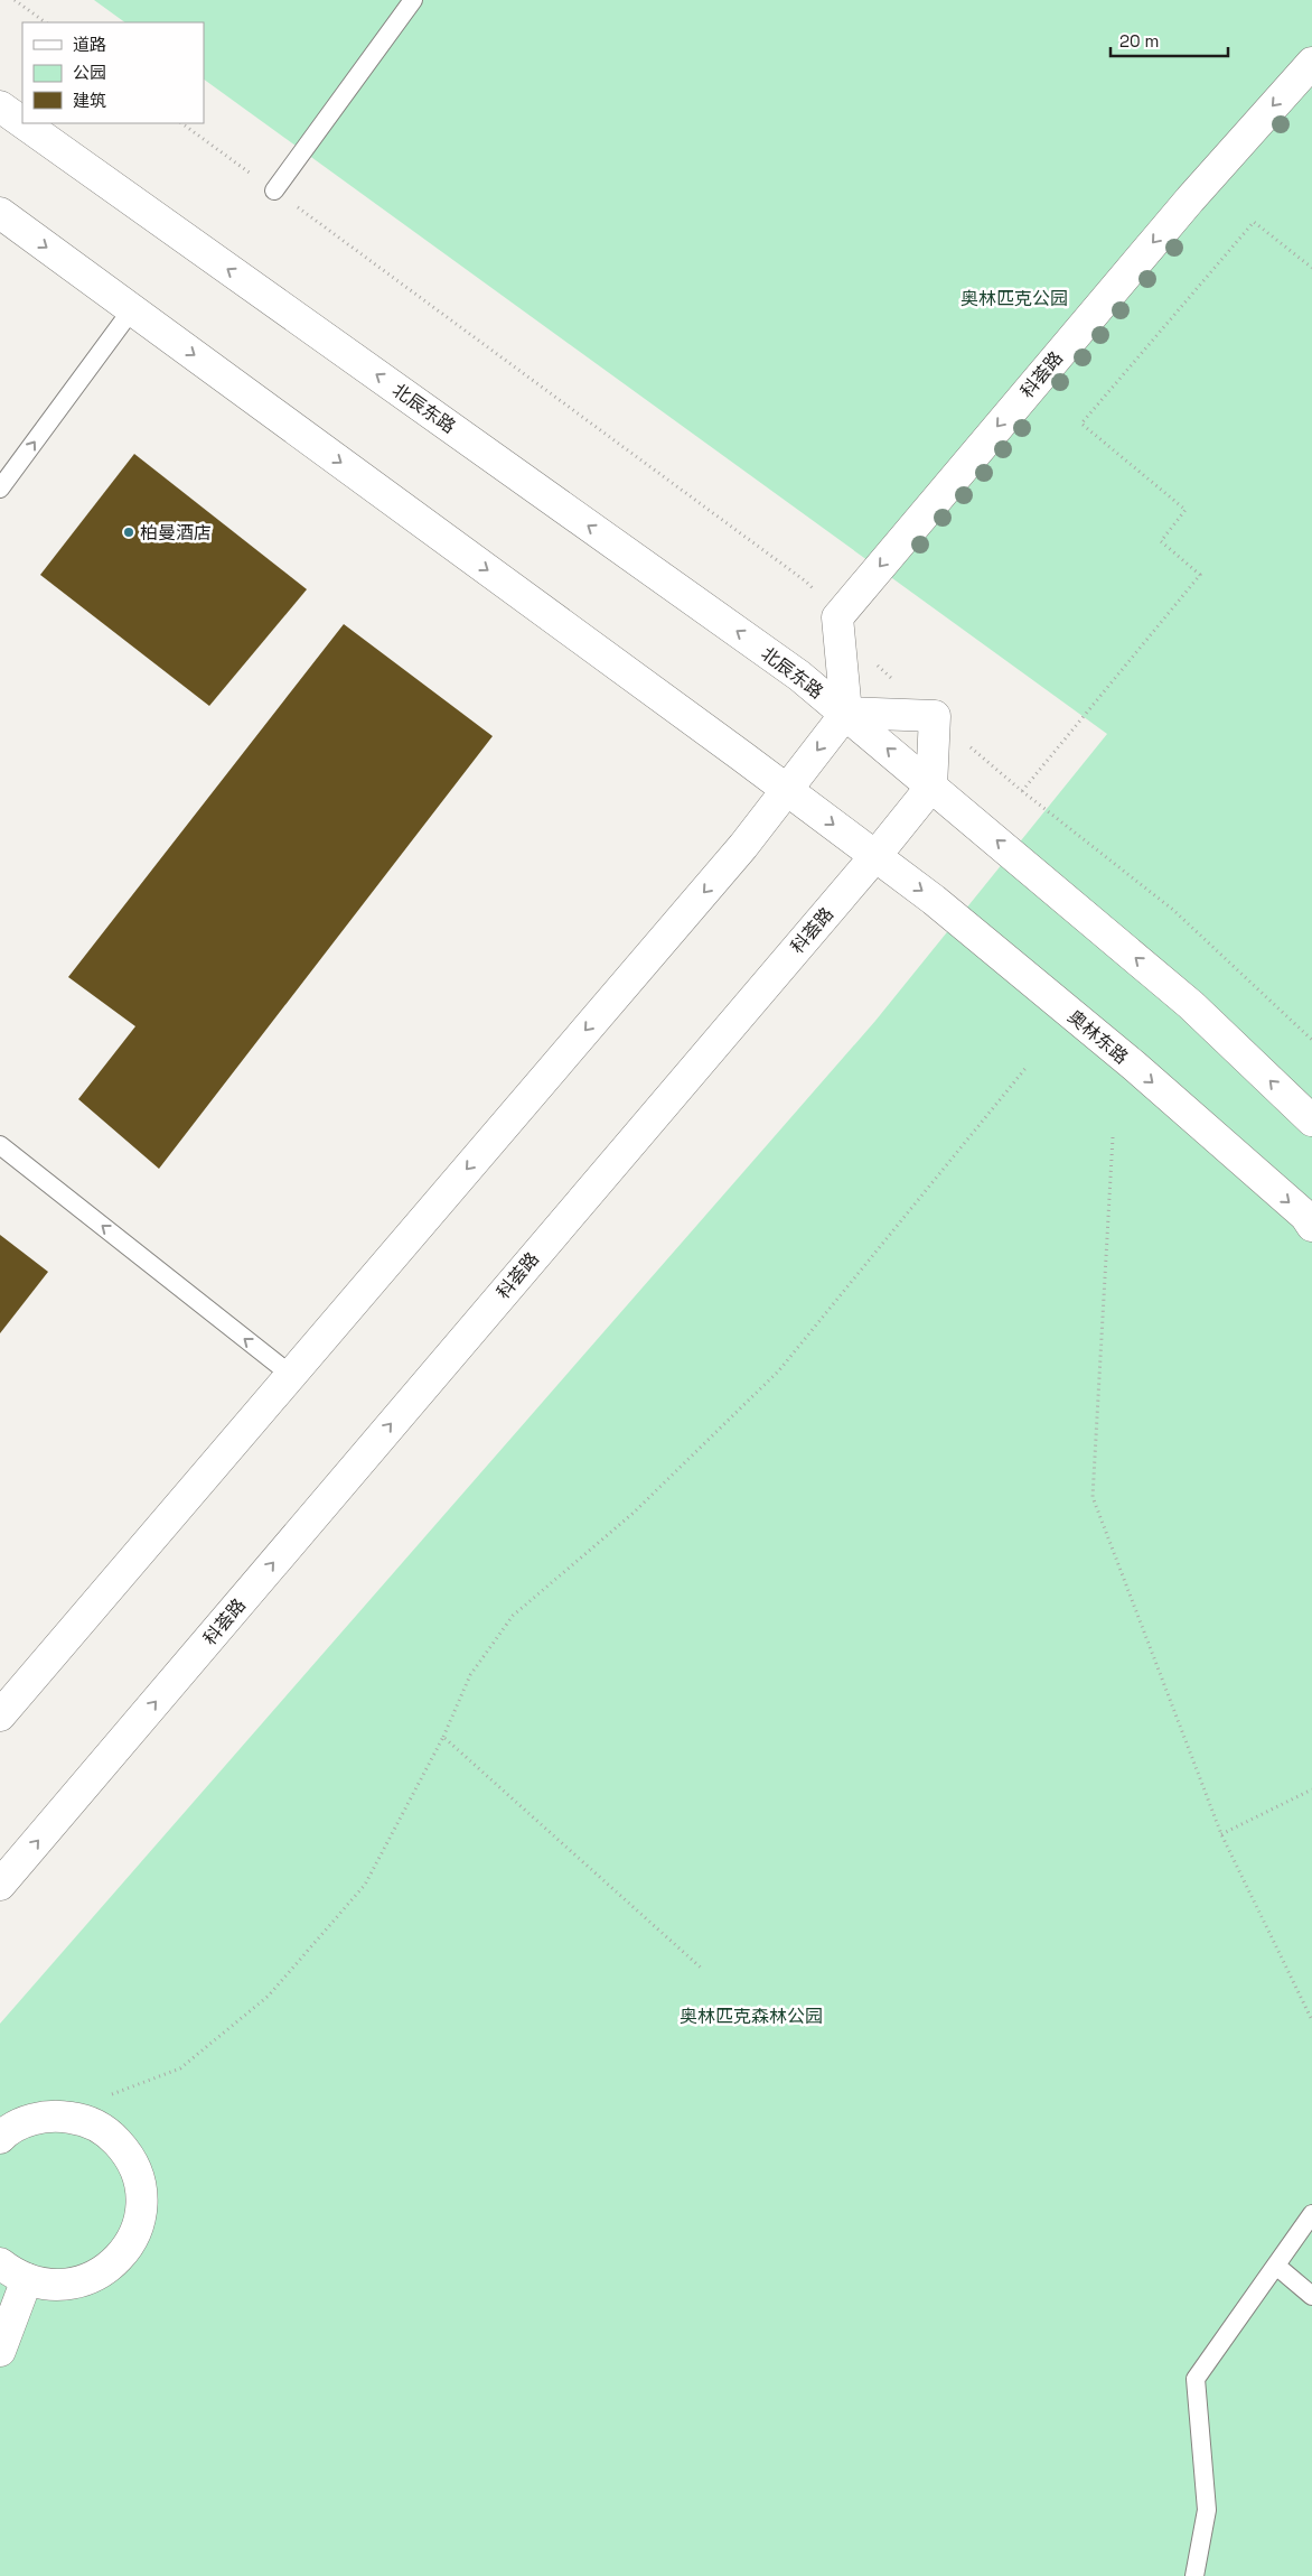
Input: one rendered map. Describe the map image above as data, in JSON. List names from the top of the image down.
{
  "streets": {
    "main road": ["科荟路", "北辰东路", "奥林东路"]
  },
  "crossings": [
    ["科荟路", "北辰东路"],
    ["科荟路", "奥林东路"]
  ],
  "parks": ["奥林匹克公园", "奥林匹克森林公园"],
  "places": ["柏曼酒店"],
  "legend": ["道路", "公园", "建筑"],
  "scale_bar": "20 m"
}
